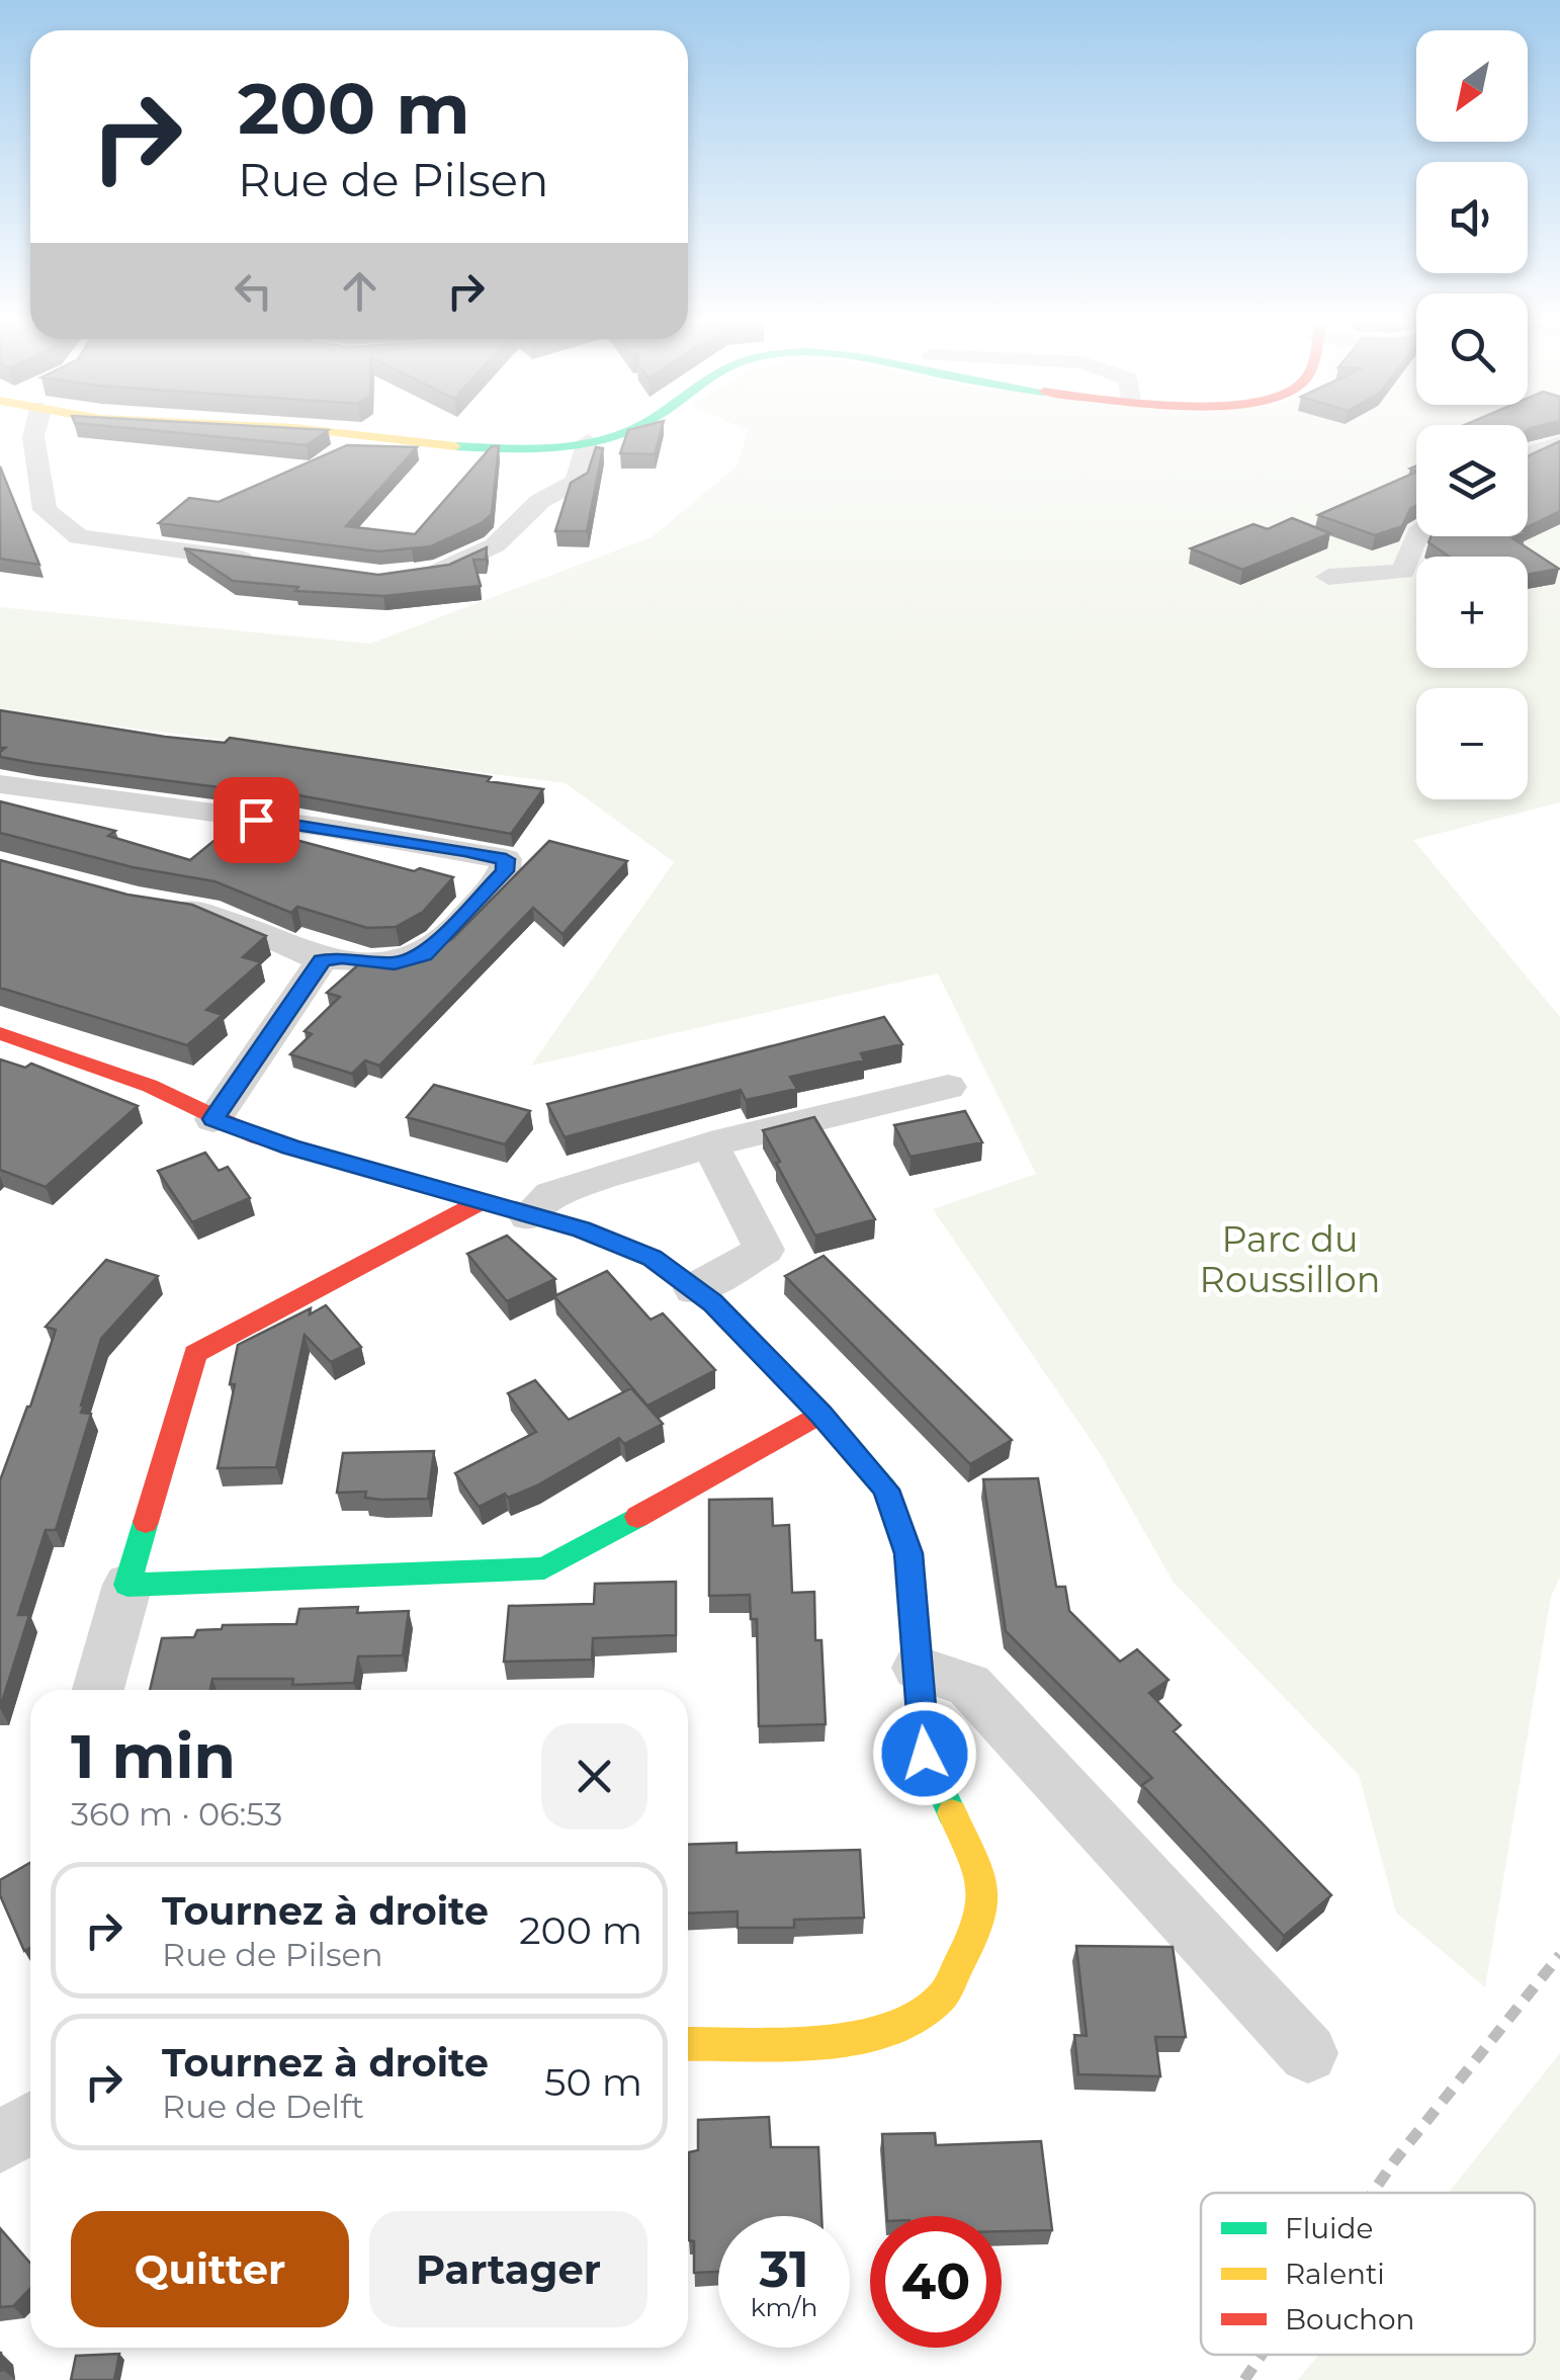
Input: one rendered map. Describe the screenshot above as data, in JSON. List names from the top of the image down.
{
  "parks": ["Parc du Roussillon"],
  "legend": ["Fluide", "Ralenti", "Bouchon"],
  "north": "bottom left",
  "page": {
    "map_buttons": ["+", "−"],
    "turn": ["200 m", "Rue de Pilsen"],
    "heading": ["1 min", "360 m · 06:53"],
    "list": [
      {
        "name": "Tournez à droite",
        "note": "Rue de Pilsen",
        "value": "200 m"
      },
      {
        "name": "Tournez à droite",
        "note": "Rue de Delft",
        "value": "50 m"
      }
    ],
    "buttons": ["Quitter", "Partager"],
    "speed": "31 km/h",
    "limit": "40"
  }
}
